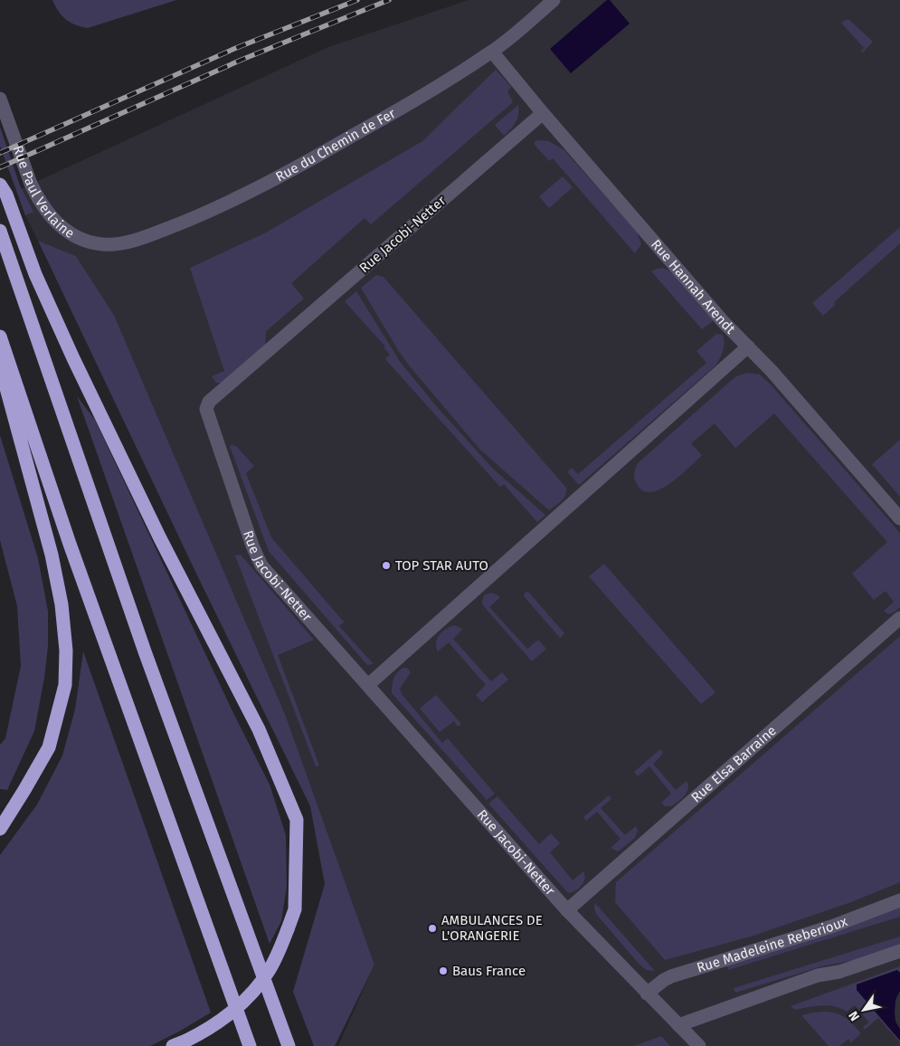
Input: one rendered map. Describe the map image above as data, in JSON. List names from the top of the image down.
{
  "streets": {
    "street": [
      "Rue du Chemin de Fer",
      "Rue Paul Verlaine",
      "Rue Jacobi-Netter",
      "Rue Hannah Arendt",
      "Rue Elsa Barraine",
      "Rue Madeleine Reberioux"
    ]
  },
  "crossings": [
    ["Rue du Chemin de Fer", "Rue Paul Verlaine"],
    ["Rue du Chemin de Fer", "Rue Hannah Arendt"],
    ["Rue Jacobi-Netter", "Rue Hannah Arendt"],
    ["Rue Jacobi-Netter", "Rue Elsa Barraine"],
    ["Rue Jacobi-Netter", "Rue Madeleine Reberioux"]
  ],
  "places": ["TOP STAR AUTO", "AMBULANCES DE L'ORANGERIE", "Baus France"],
  "north": "bottom left"
}
